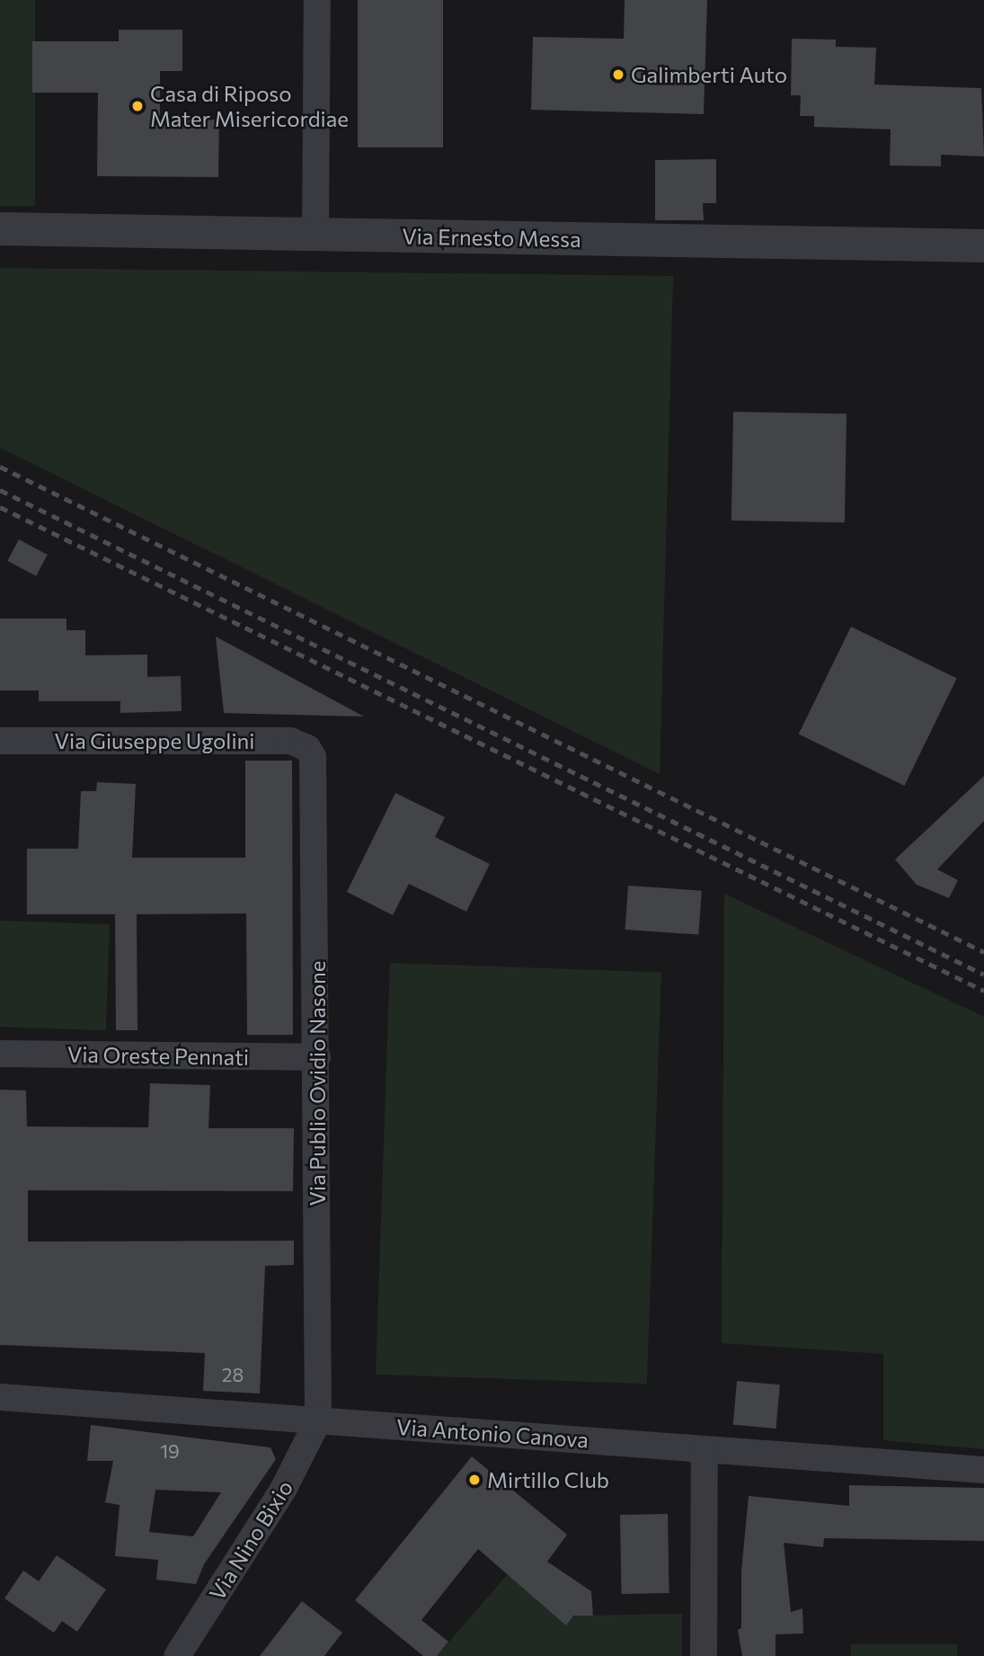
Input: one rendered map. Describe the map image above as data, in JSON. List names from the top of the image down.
{
  "streets": {
    "street": [
      "Via Ernesto Messa",
      "Via Giuseppe Ugolini",
      "Via Oreste Pennati",
      "Via Publio Ovidio Nasone",
      "Via Antonio Canova",
      "Via Nino Bixio"
    ]
  },
  "crossings": [
    ["Via Giuseppe Ugolini", "Via Publio Ovidio Nasone"],
    ["Via Oreste Pennati", "Via Publio Ovidio Nasone"],
    ["Via Publio Ovidio Nasone", "Via Antonio Canova"],
    ["Via Publio Ovidio Nasone", "Via Nino Bixio"],
    ["Via Antonio Canova", "Via Nino Bixio"]
  ],
  "places": ["Galimberti Auto", "Casa di Riposo Mater Misericordiae", "Mirtillo Club"],
  "house_numbers": ["28", "19"]
}
